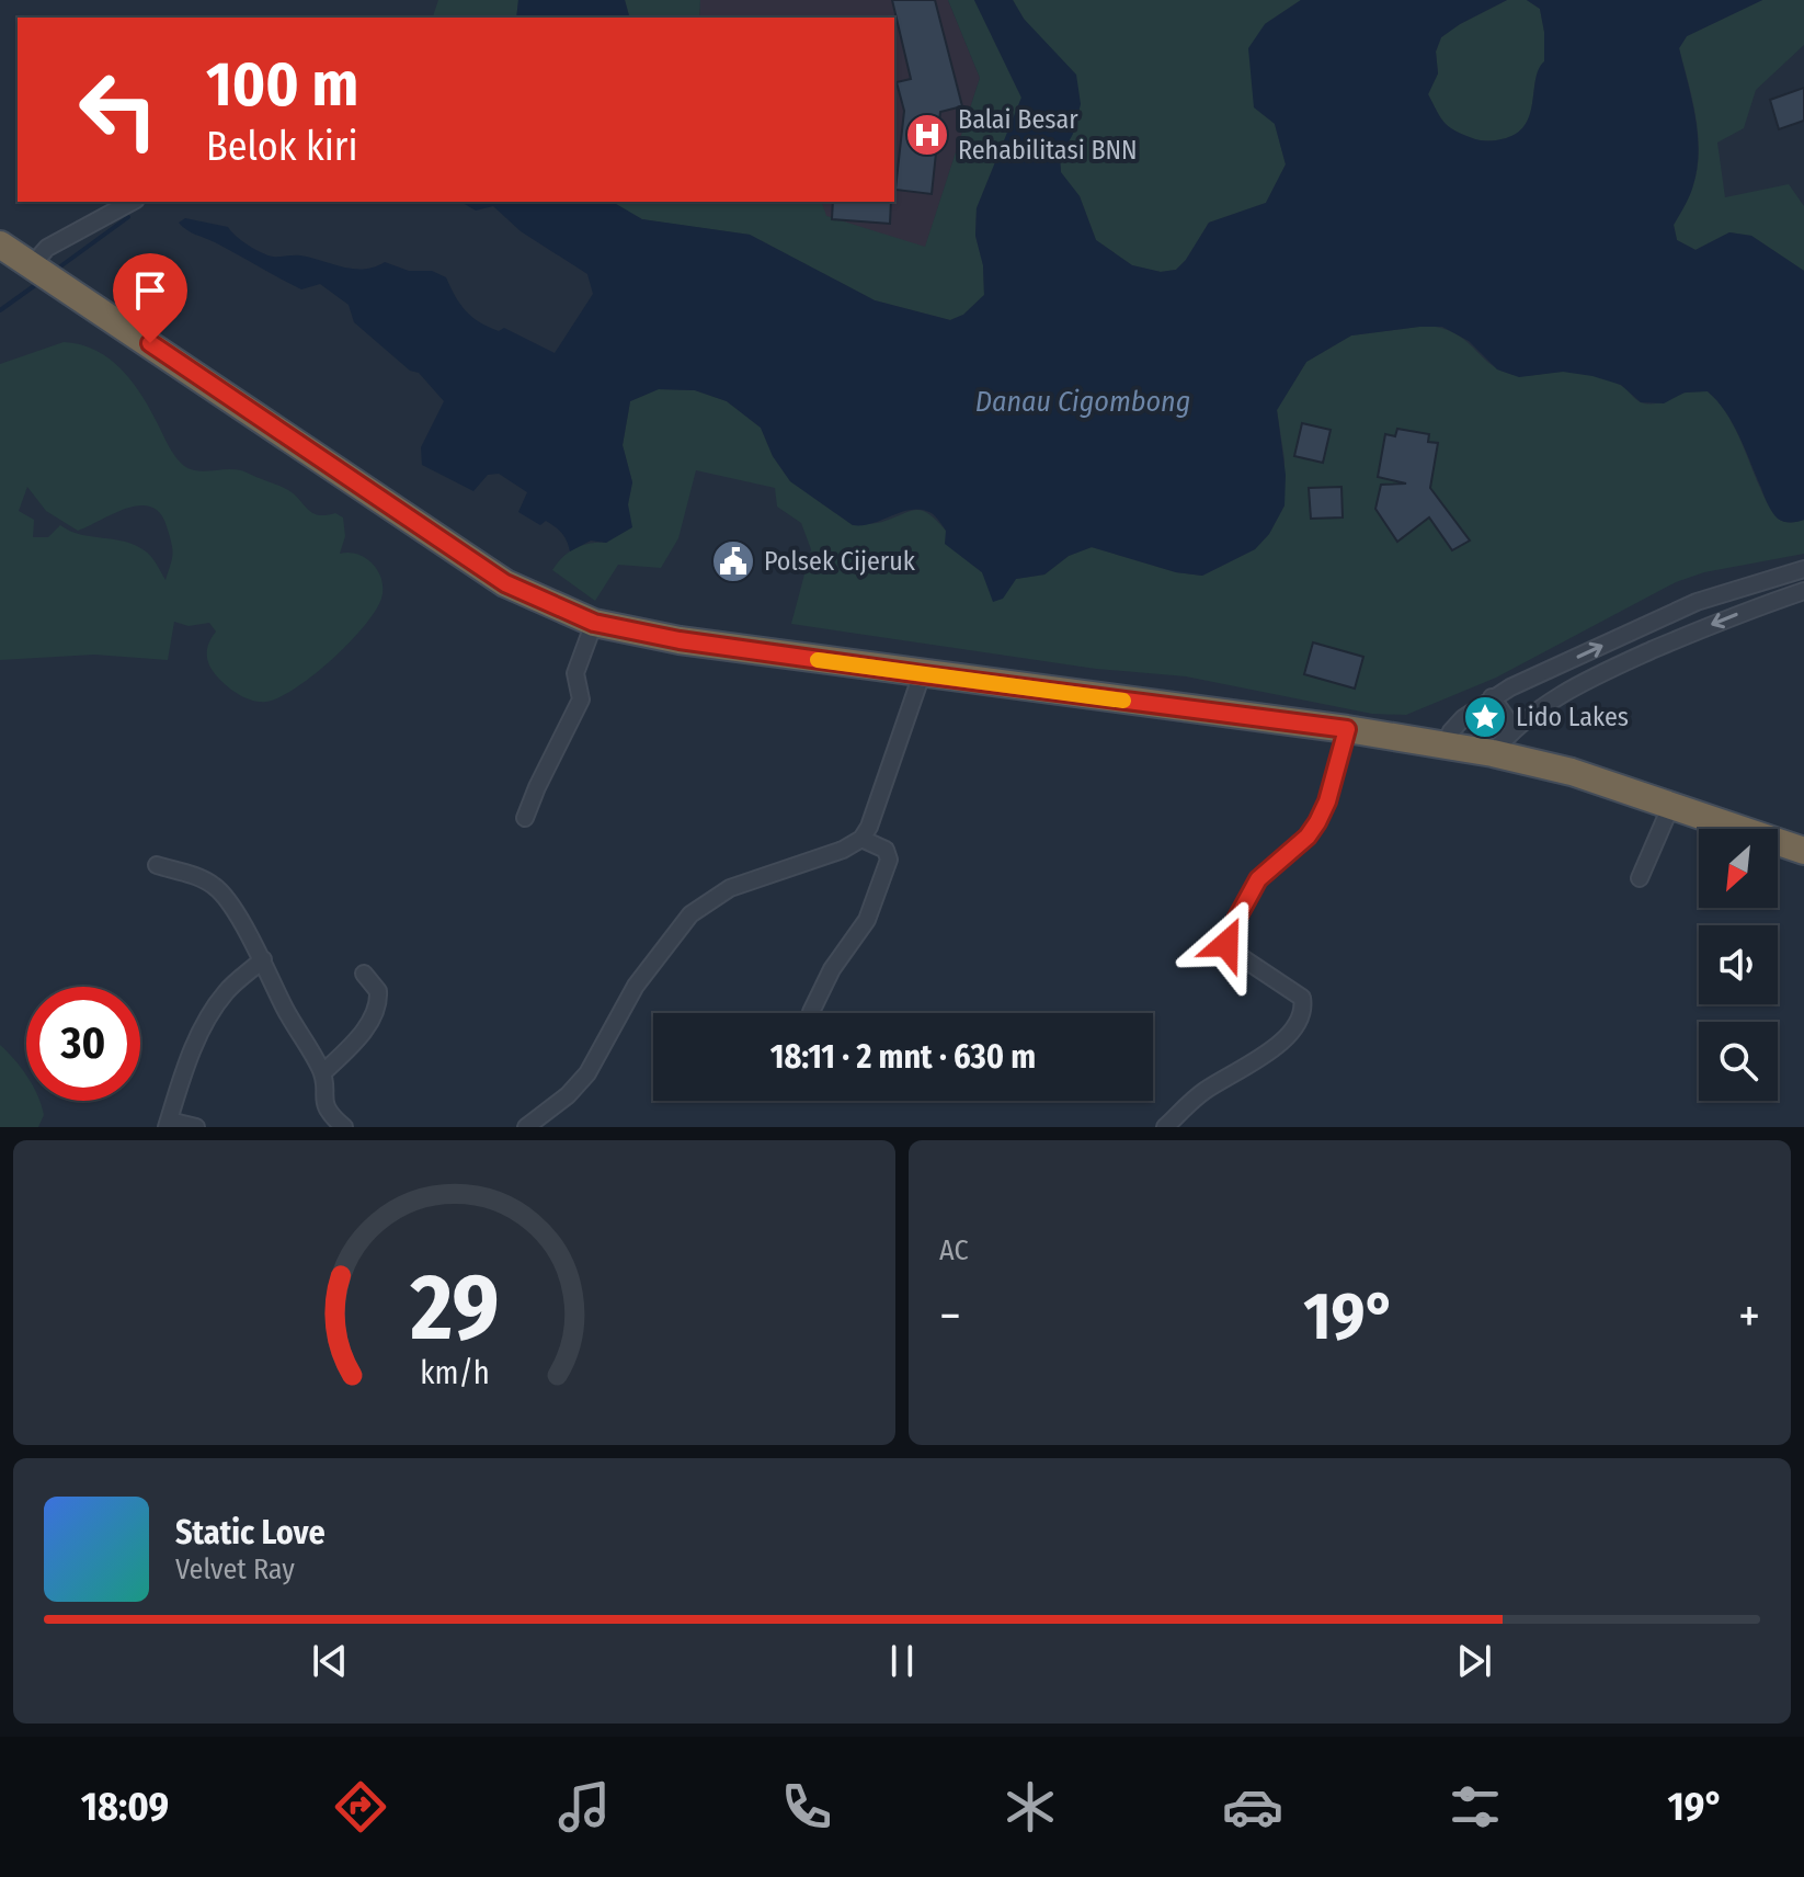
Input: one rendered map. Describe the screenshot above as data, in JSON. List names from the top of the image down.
{
  "water": ["Danau Cigombong"],
  "places": {
    "hospital": ["Balai Besar Rehabilitasi BNN"],
    "public building": ["Polsek Cijeruk"],
    "place": ["Lido Lakes"]
  },
  "north": "bottom left",
  "page": {
    "turn": ["100 m", "Belok kiri"],
    "limit": "30",
    "trip": "18:11 · 2 mnt · 630 m",
    "tile": "AC",
    "heat": ["−", "19°", "+"],
    "song": ["Static Love", "Velvet Ray"],
    "tabs": ["18:09", "19°"],
    "gauge": ["29", "km/h"]
  }
}
